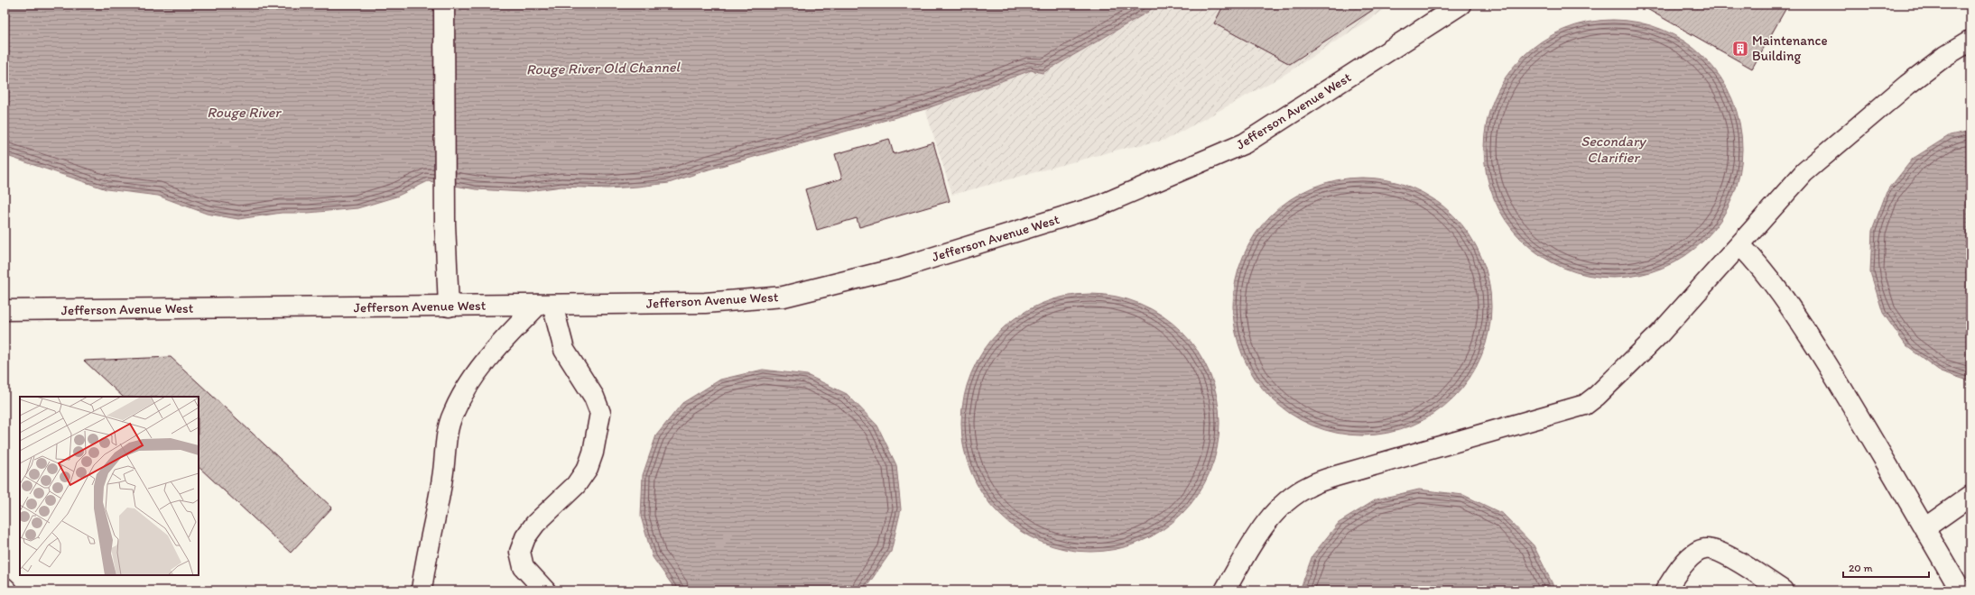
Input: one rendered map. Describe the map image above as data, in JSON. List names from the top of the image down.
{
  "streets": {
    "main road": ["Jefferson Avenue West"]
  },
  "water": ["Rouge River Old Channel", "Rouge River", "Secondary Clarifier"],
  "places": {
    "building": ["Maintenance Building"]
  },
  "scale_bar": "20 m"
}
